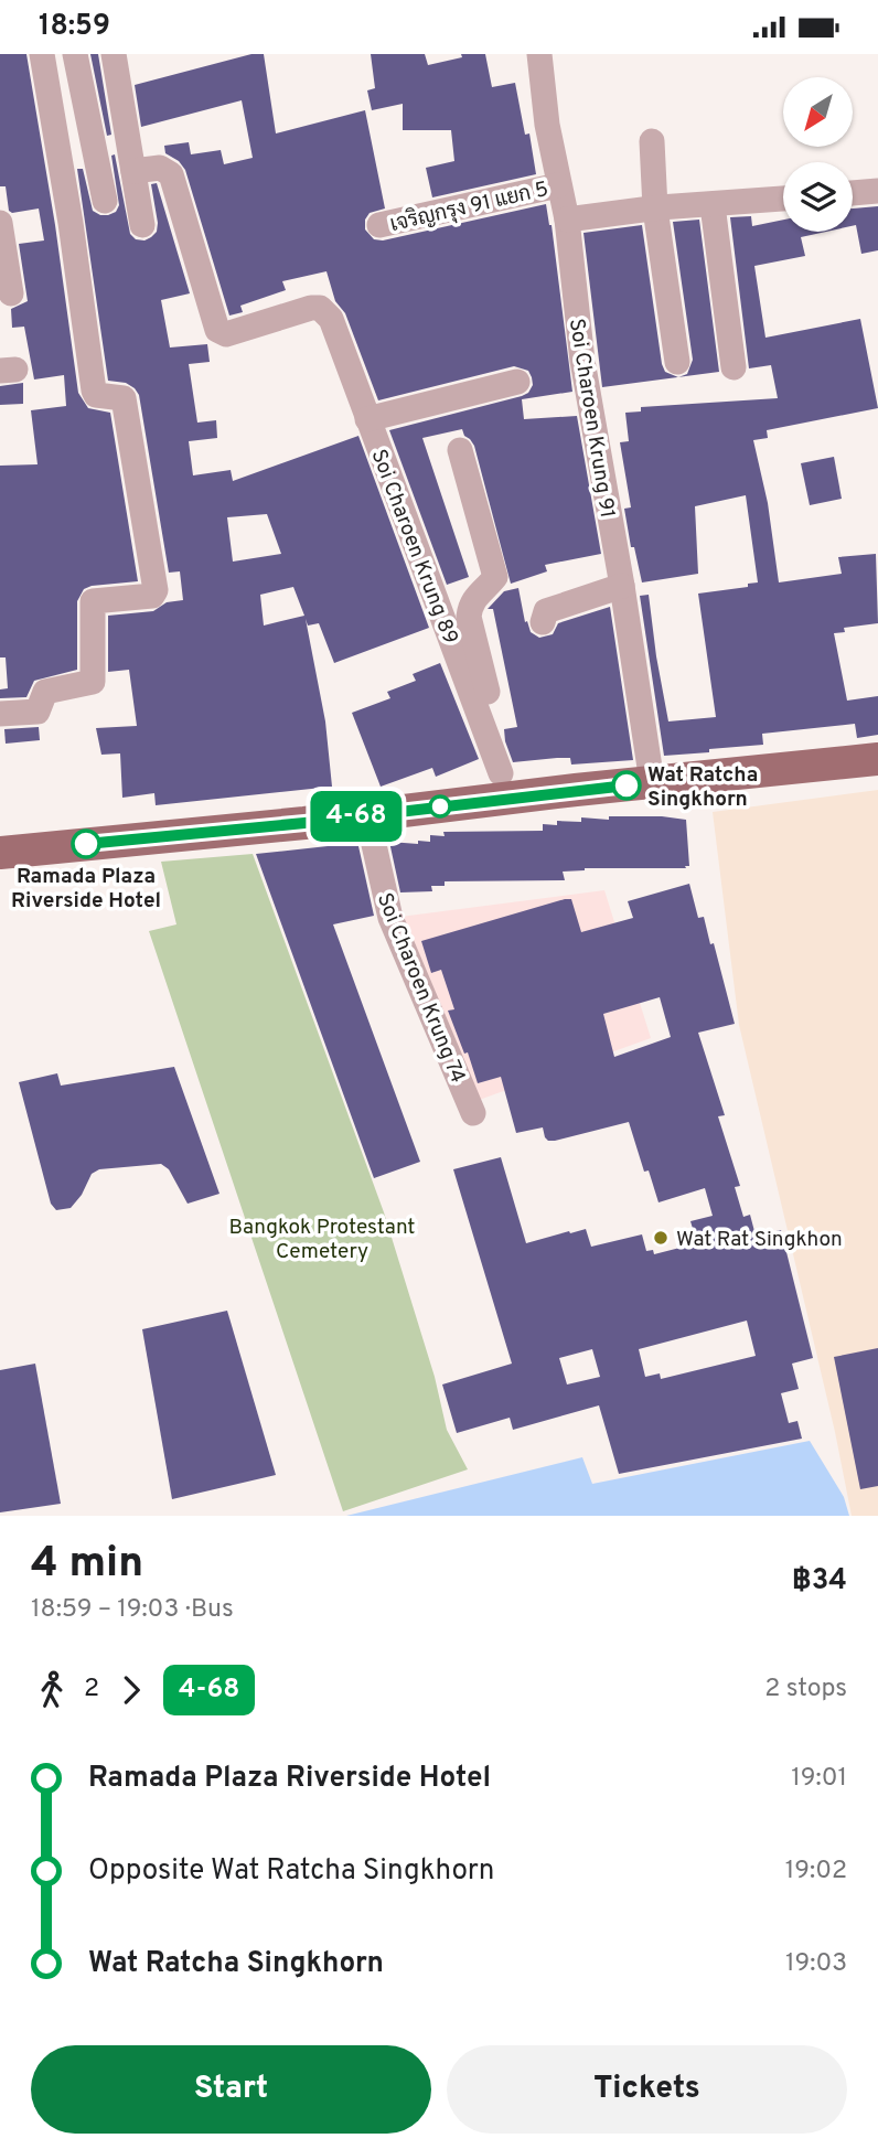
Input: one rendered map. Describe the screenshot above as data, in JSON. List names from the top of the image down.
{
  "streets": {
    "street": [
      "เจริญกรุง 91 แยก 5",
      "Soi Charoen Krung 91",
      "Soi Charoen Krung 89",
      "Soi Charoen Krung 74"
    ]
  },
  "crossings": [
    ["เจริญกรุง 91 แยก 5", "Soi Charoen Krung 91"]
  ],
  "parks": ["Bangkok Protestant Cemetery"],
  "places": ["Wat Ratcha Singkhorn", "Ramada Plaza Riverside Hotel", "Wat Rat Singkhon"],
  "lines": ["bus line 4-68"],
  "north": "bottom left",
  "page": {
    "status": "18:59",
    "on_map": "4-68",
    "heading": ["4 min", "18:59 – 19:03 · Bus", "฿34"],
    "legs": ["2", "4-68", "2 stops"],
    "list": [
      {
        "name": "Ramada Plaza Riverside Hotel",
        "value": "19:01"
      },
      {
        "name": "Opposite Wat Ratcha Singkhorn",
        "value": "19:02"
      },
      {
        "name": "Wat Ratcha Singkhorn",
        "value": "19:03"
      }
    ],
    "buttons": ["Start", "Tickets"]
  }
}
